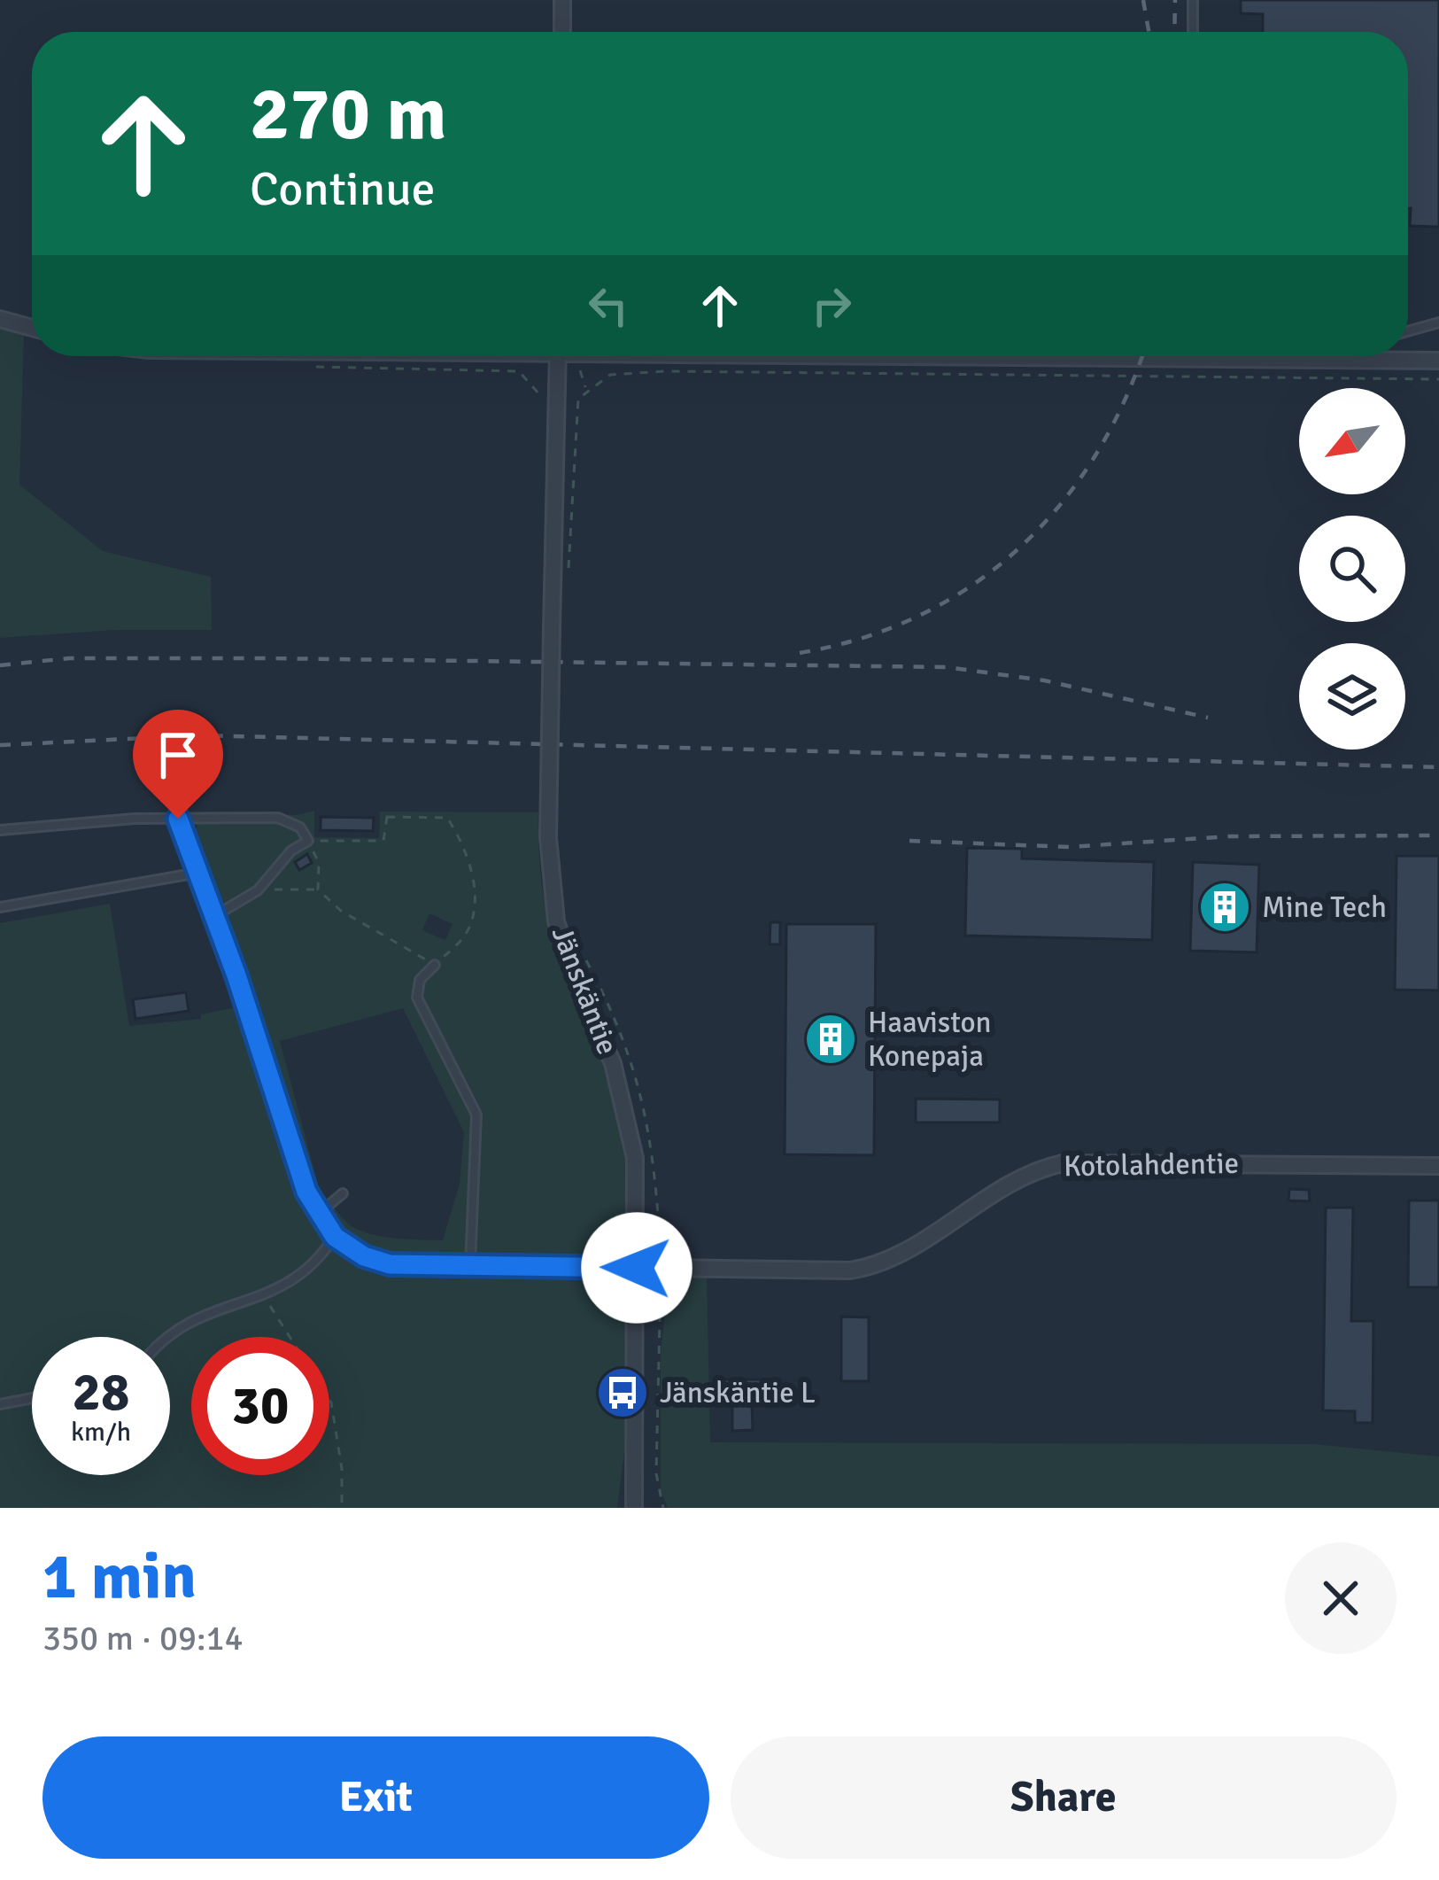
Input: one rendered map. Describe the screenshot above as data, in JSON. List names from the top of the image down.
{
  "streets": {
    "street": ["Jänskäntie", "Kotolahdentie"]
  },
  "crossings": [
    ["Jänskäntie", "Kotolahdentie"]
  ],
  "places": {
    "building": ["Mine Tech", "Haaviston Konepaja"],
    "bus stop": ["Jänskäntie L"]
  },
  "north": "bottom left",
  "page": {
    "turn": ["270 m", "Continue"],
    "speed": "28 km/h",
    "limit": "30",
    "heading": ["1 min", "350 m · 09:14"],
    "buttons": ["Exit", "Share"]
  }
}
